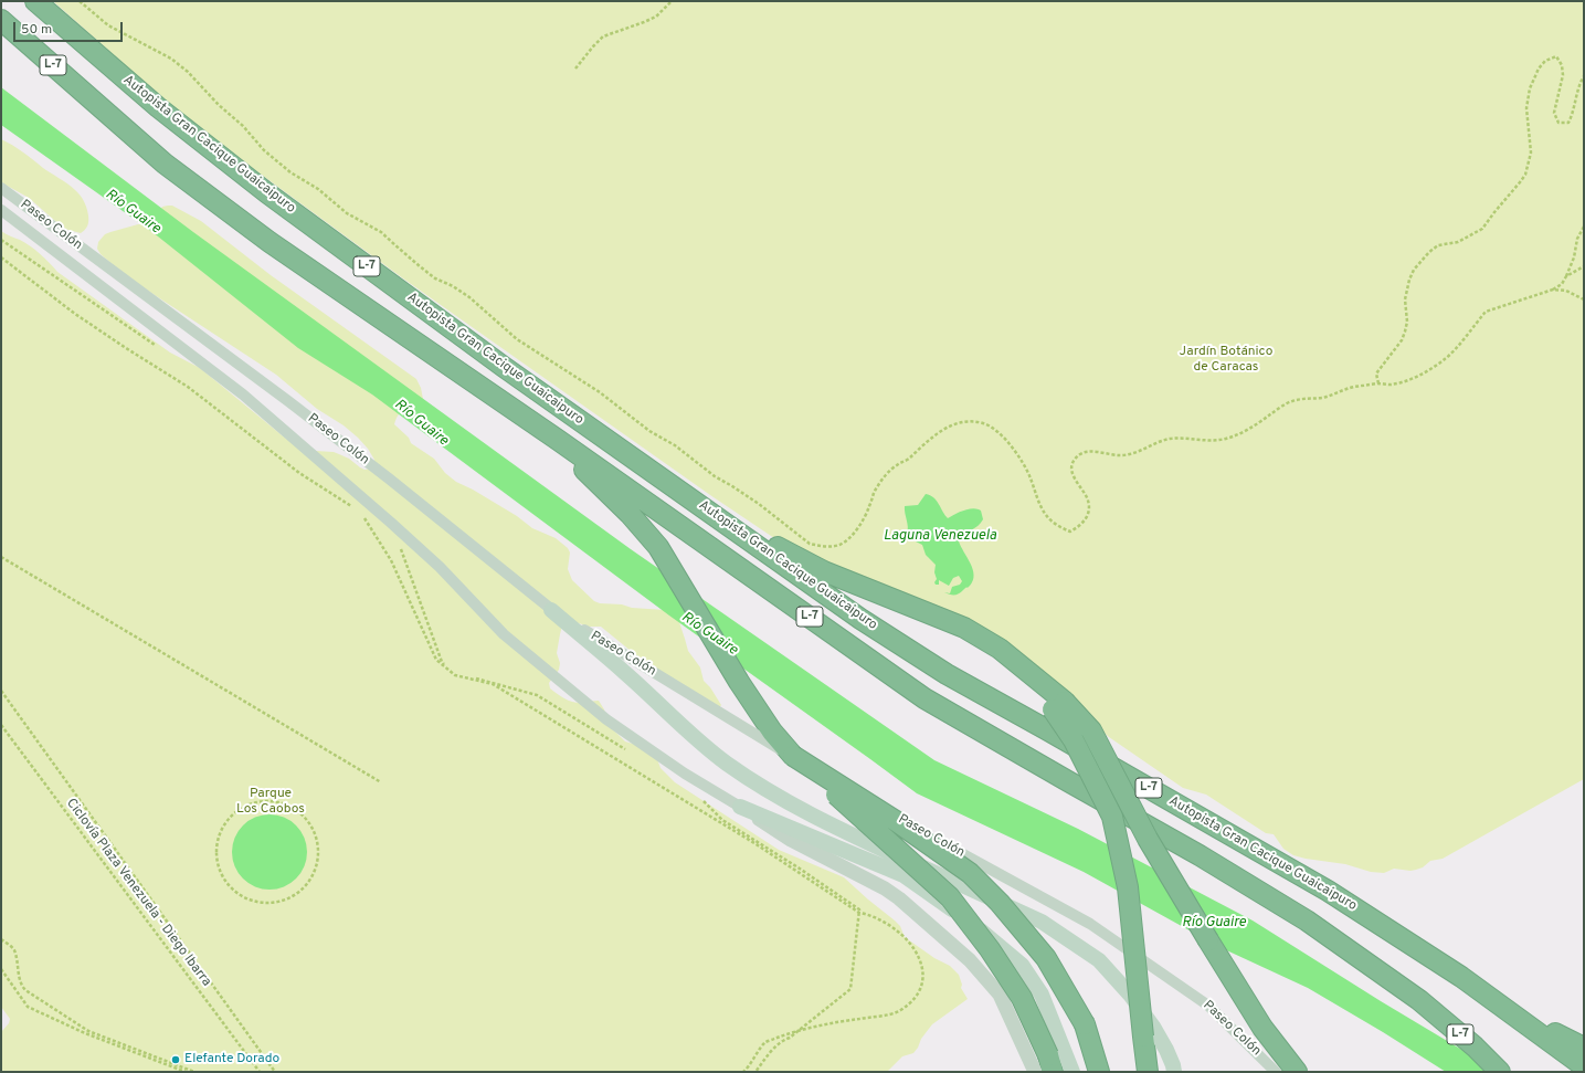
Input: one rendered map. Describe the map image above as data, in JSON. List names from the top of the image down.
{
  "streets": {
    "highway": ["L-7", "Autopista Gran Cacique Guaicaipuro"],
    "street": ["Paseo Colón"],
    "path": ["Ciclovía Plaza Venezuela - Diego Ibarra"]
  },
  "water": ["Río Guaire", "Laguna Venezuela"],
  "parks": ["Jardín Botánico de Caracas", "Parque Los Caobos"],
  "places": ["Elefante Dorado"],
  "scale_bar": "50 m"
}
